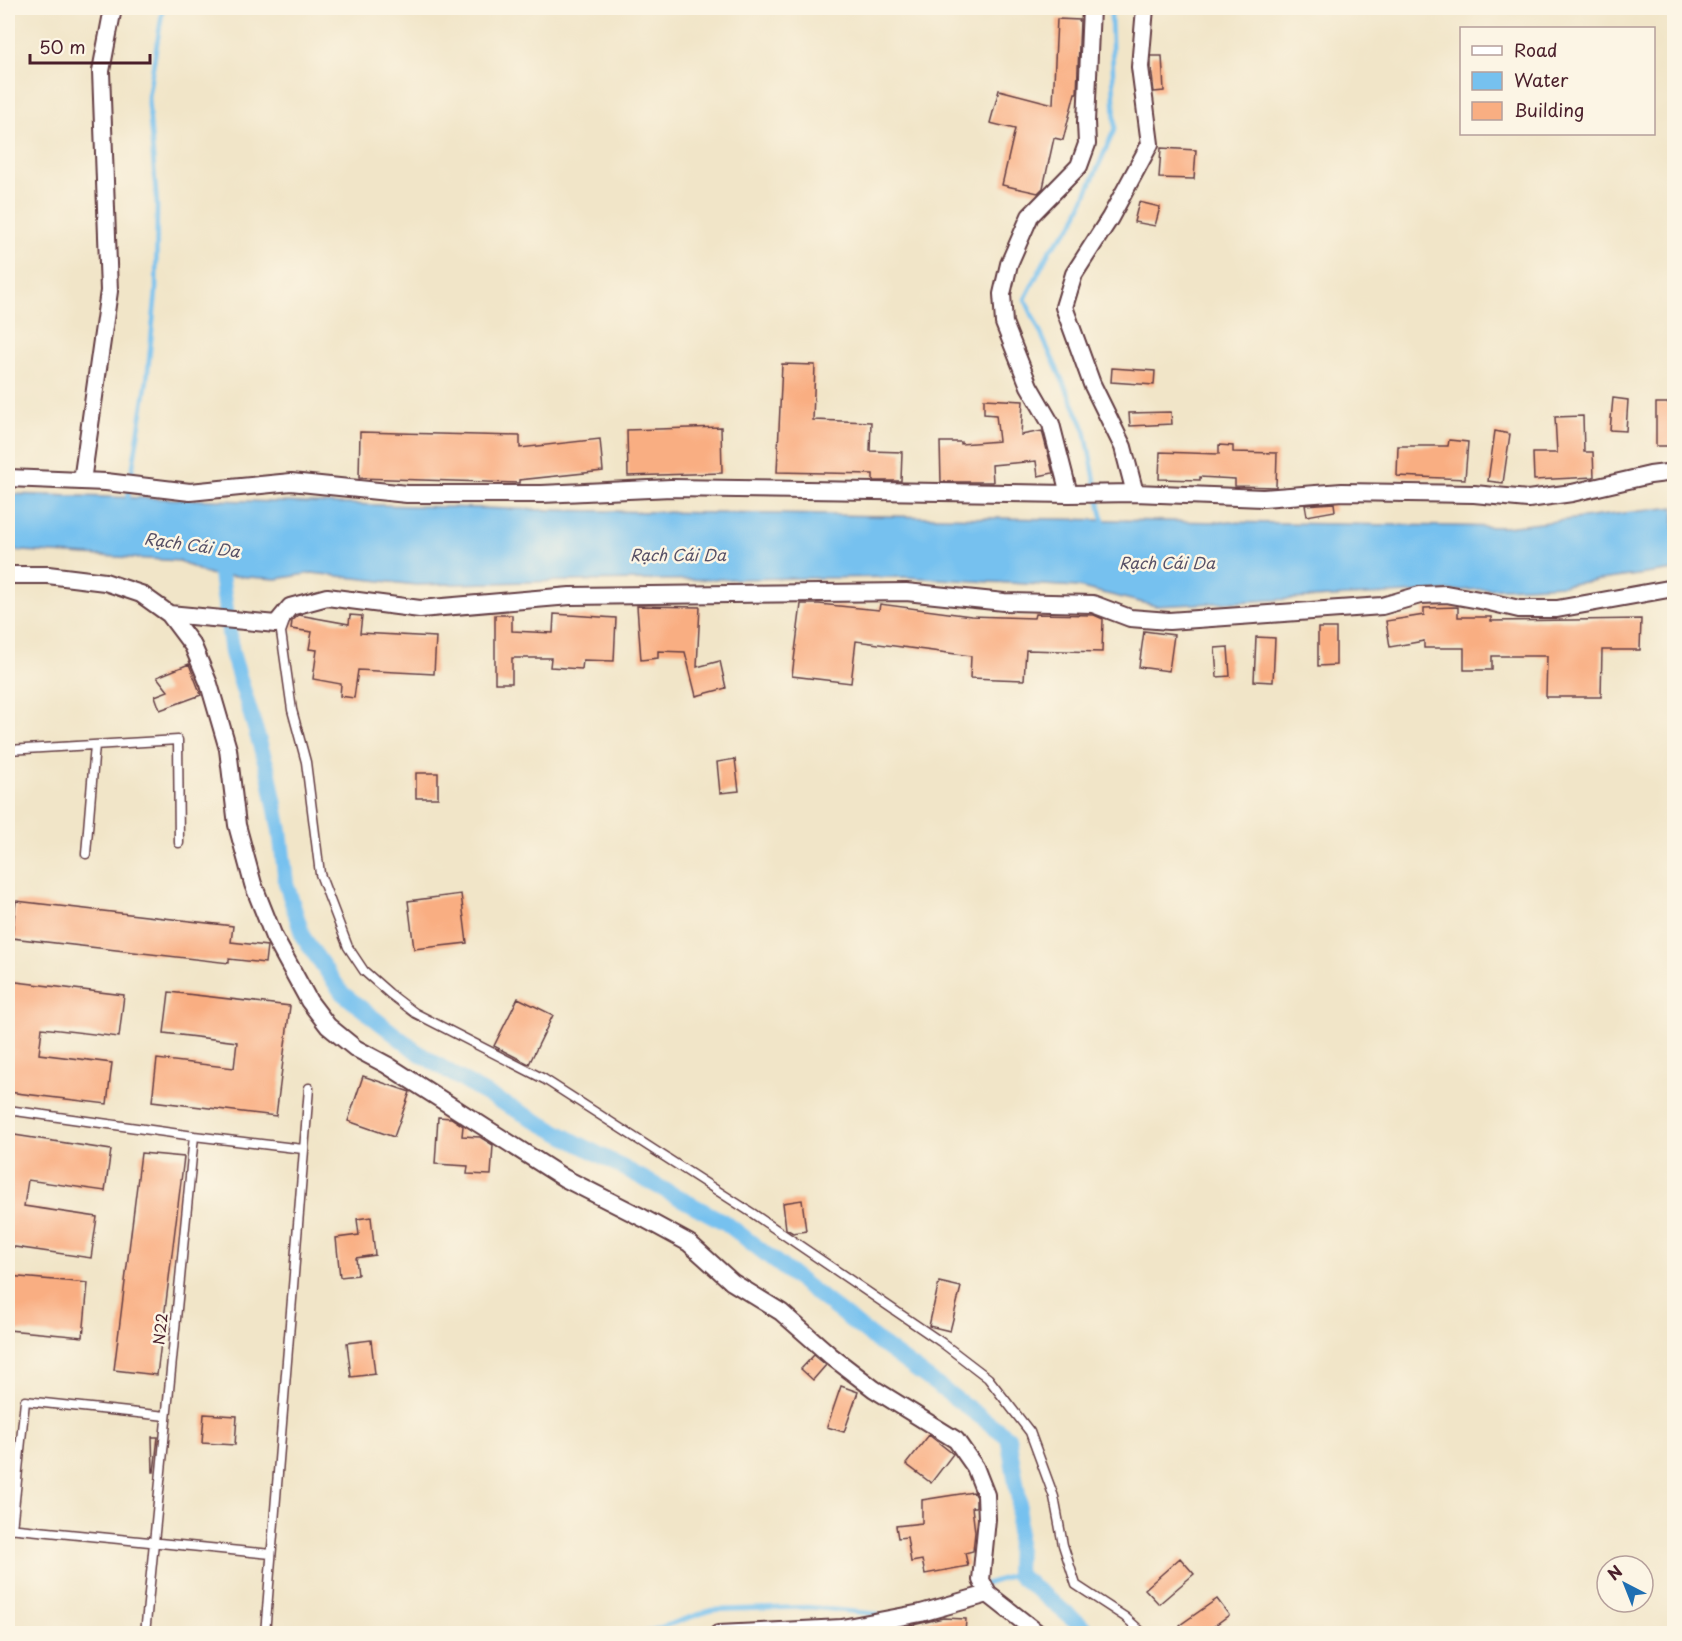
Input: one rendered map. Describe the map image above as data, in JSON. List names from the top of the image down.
{
  "streets": {
    "lane": ["N22"]
  },
  "water": ["Rạch Cái Da"],
  "legend": ["Road", "Water", "Building"],
  "scale_bar": "50 m",
  "north": "top left"
}
